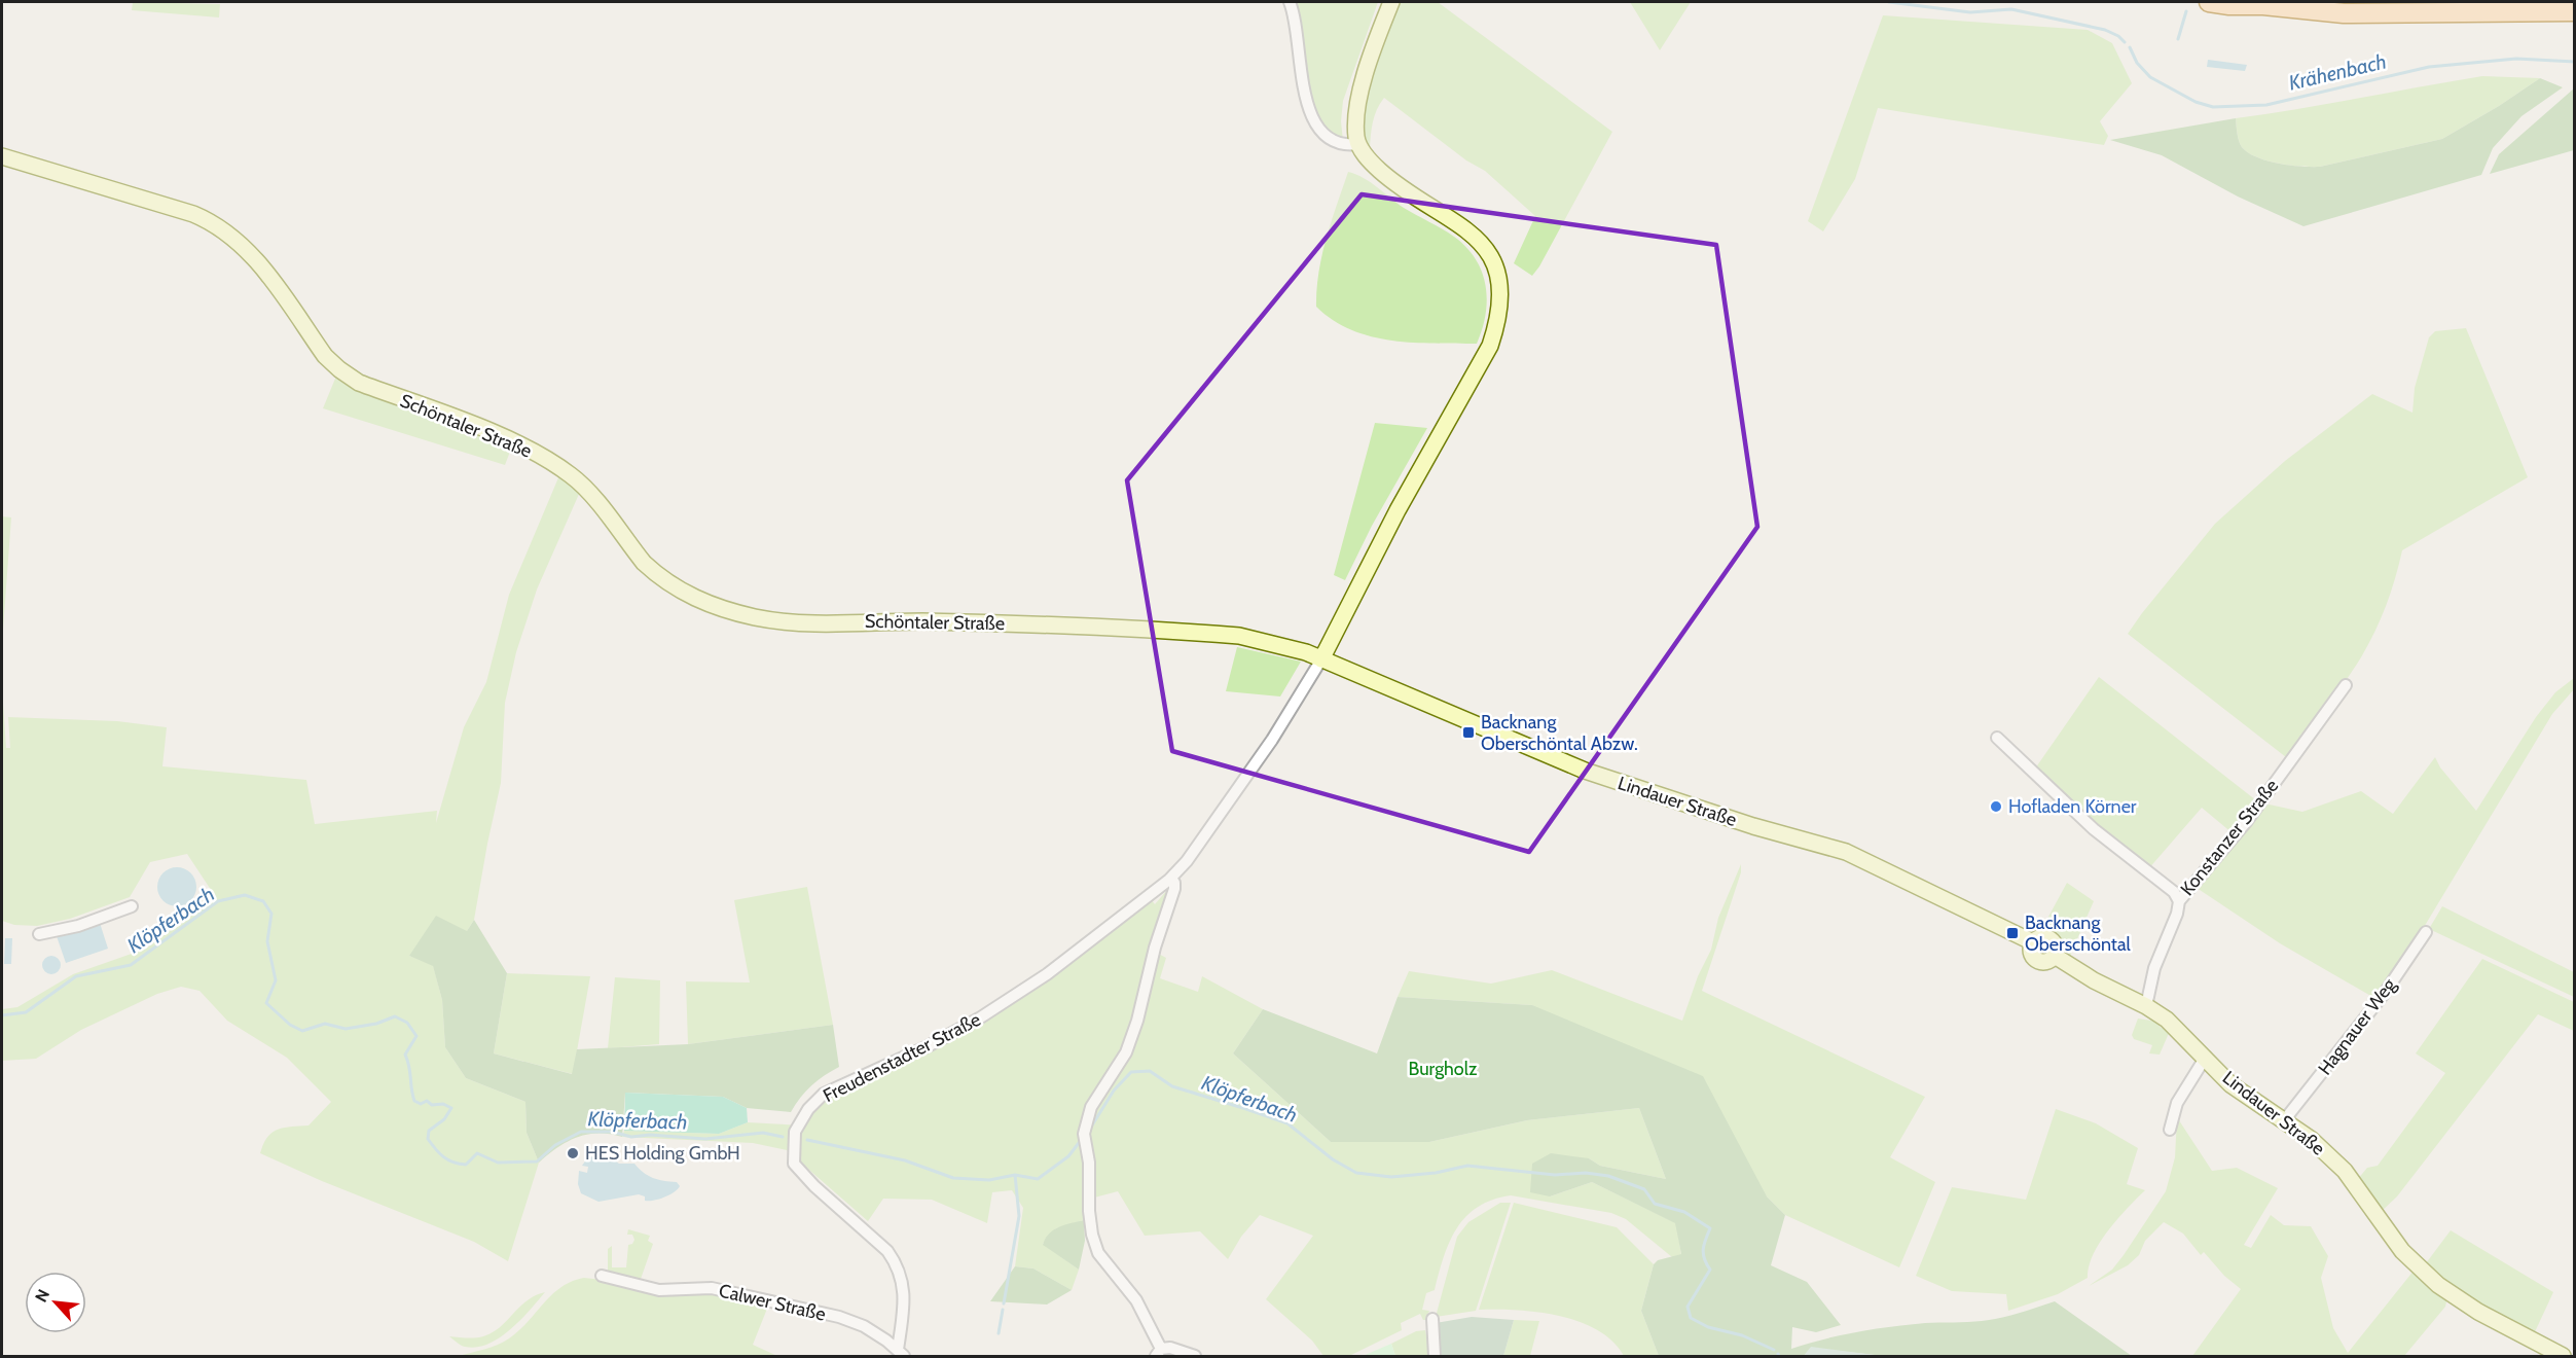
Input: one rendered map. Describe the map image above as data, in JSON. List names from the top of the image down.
{
  "streets": {
    "street": [
      "Schöntaler Straße",
      "Lindauer Straße",
      "Konstanzer Straße",
      "Hagnauer Weg",
      "Freudenstadter Straße",
      "Calwer Straße"
    ]
  },
  "crossings": [
    ["Schöntaler Straße", "Lindauer Straße"],
    ["Schöntaler Straße", "Freudenstadter Straße"],
    ["Lindauer Straße", "Konstanzer Straße"],
    ["Lindauer Straße", "Hagnauer Weg"],
    ["Lindauer Straße", "Freudenstadter Straße"],
    ["Freudenstadter Straße", "Calwer Straße"]
  ],
  "water": ["Krähenbach", "Klöpferbach"],
  "parks": ["Burgholz"],
  "places": {
    "transit": ["Backnang Oberschöntal Abzw.", "Backnang Oberschöntal"],
    "other": ["Hofladen Körner", "HES Holding GmbH"]
  },
  "north": "top left"
}
